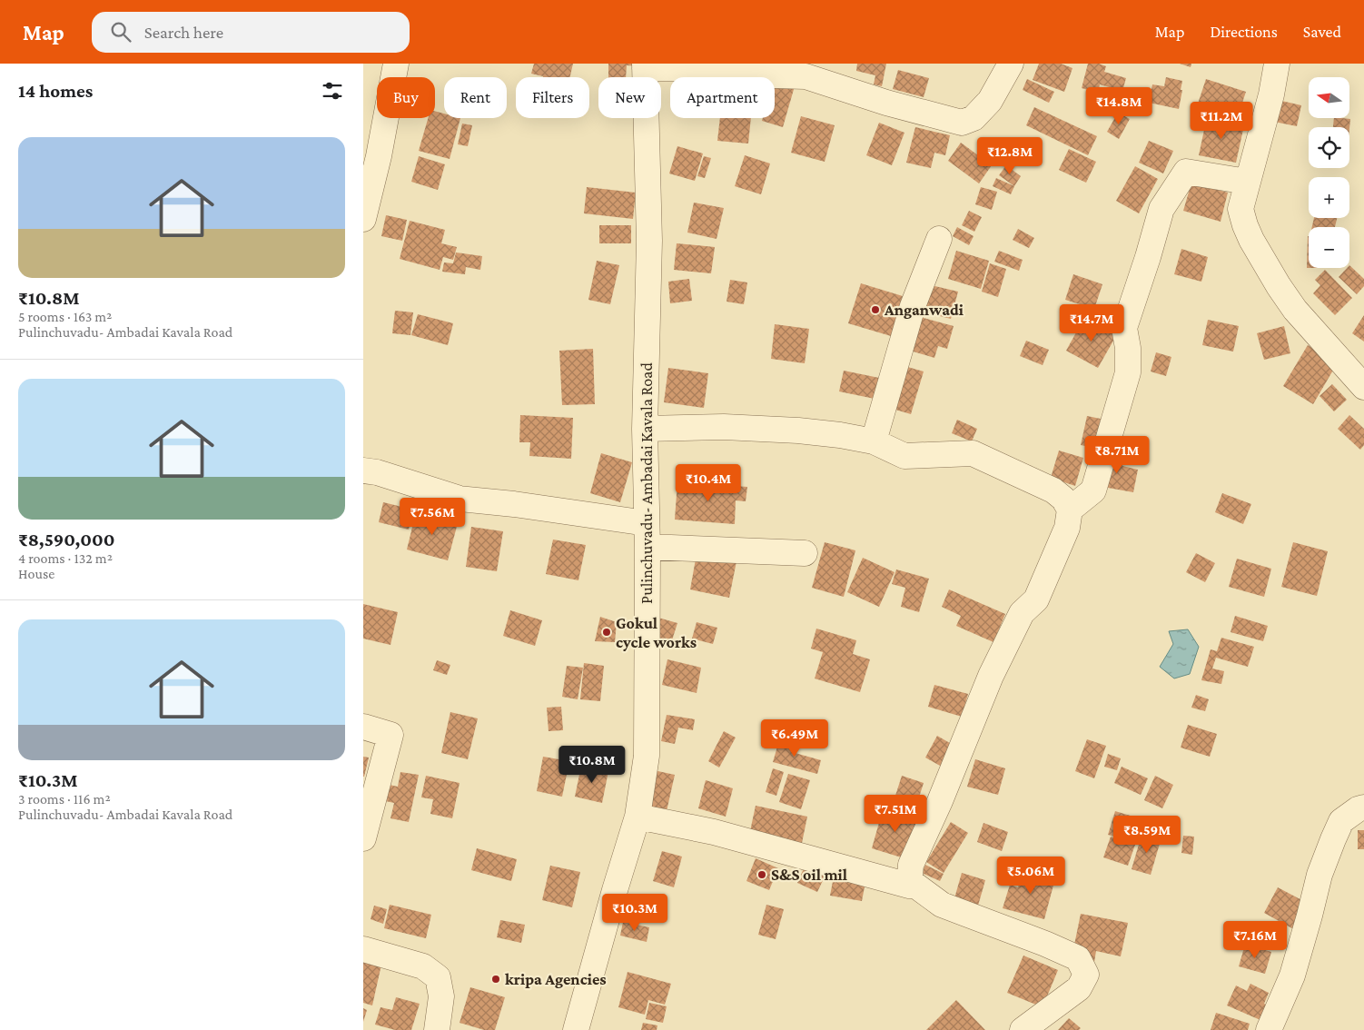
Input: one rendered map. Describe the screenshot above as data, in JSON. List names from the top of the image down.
{
  "streets": {
    "street": ["Pulinchuvadu- Ambadai Kavala Road"]
  },
  "places": [
    "Anganwadi",
    "Gokul cycle works",
    "S&S oil mil",
    "kripa Agencies"
  ],
  "north": "left",
  "page": {
    "header": "Map",
    "search": "Search here",
    "nav": ["Map", "Directions", "Saved"],
    "heading": "14 homes",
    "map_buttons": ["+", "−"],
    "chip": [
      "Buy",
      "Rent",
      "Filters",
      "New",
      "Apartment"
    ],
    "price": [
      "₹14.8M",
      "₹11.2M",
      "₹12.8M",
      "₹14.7M",
      "₹8.71M",
      "₹10.4M",
      "₹7.56M",
      "₹6.49M",
      "₹10.8M",
      "₹7.51M",
      "₹8.59M",
      "₹5.06M",
      "₹10.3M",
      "₹7.16M"
    ],
    "list": [
      {
        "name": "₹10.8M",
        "note": "5 rooms · 163 m² · Pulinchuvadu- Ambadai Kavala Road"
      },
      {
        "name": "₹8,590,000",
        "note": "4 rooms · 132 m² · House"
      },
      {
        "name": "₹10.3M",
        "note": "3 rooms · 116 m² · Pulinchuvadu- Ambadai Kavala Road"
      }
    ]
  }
}
